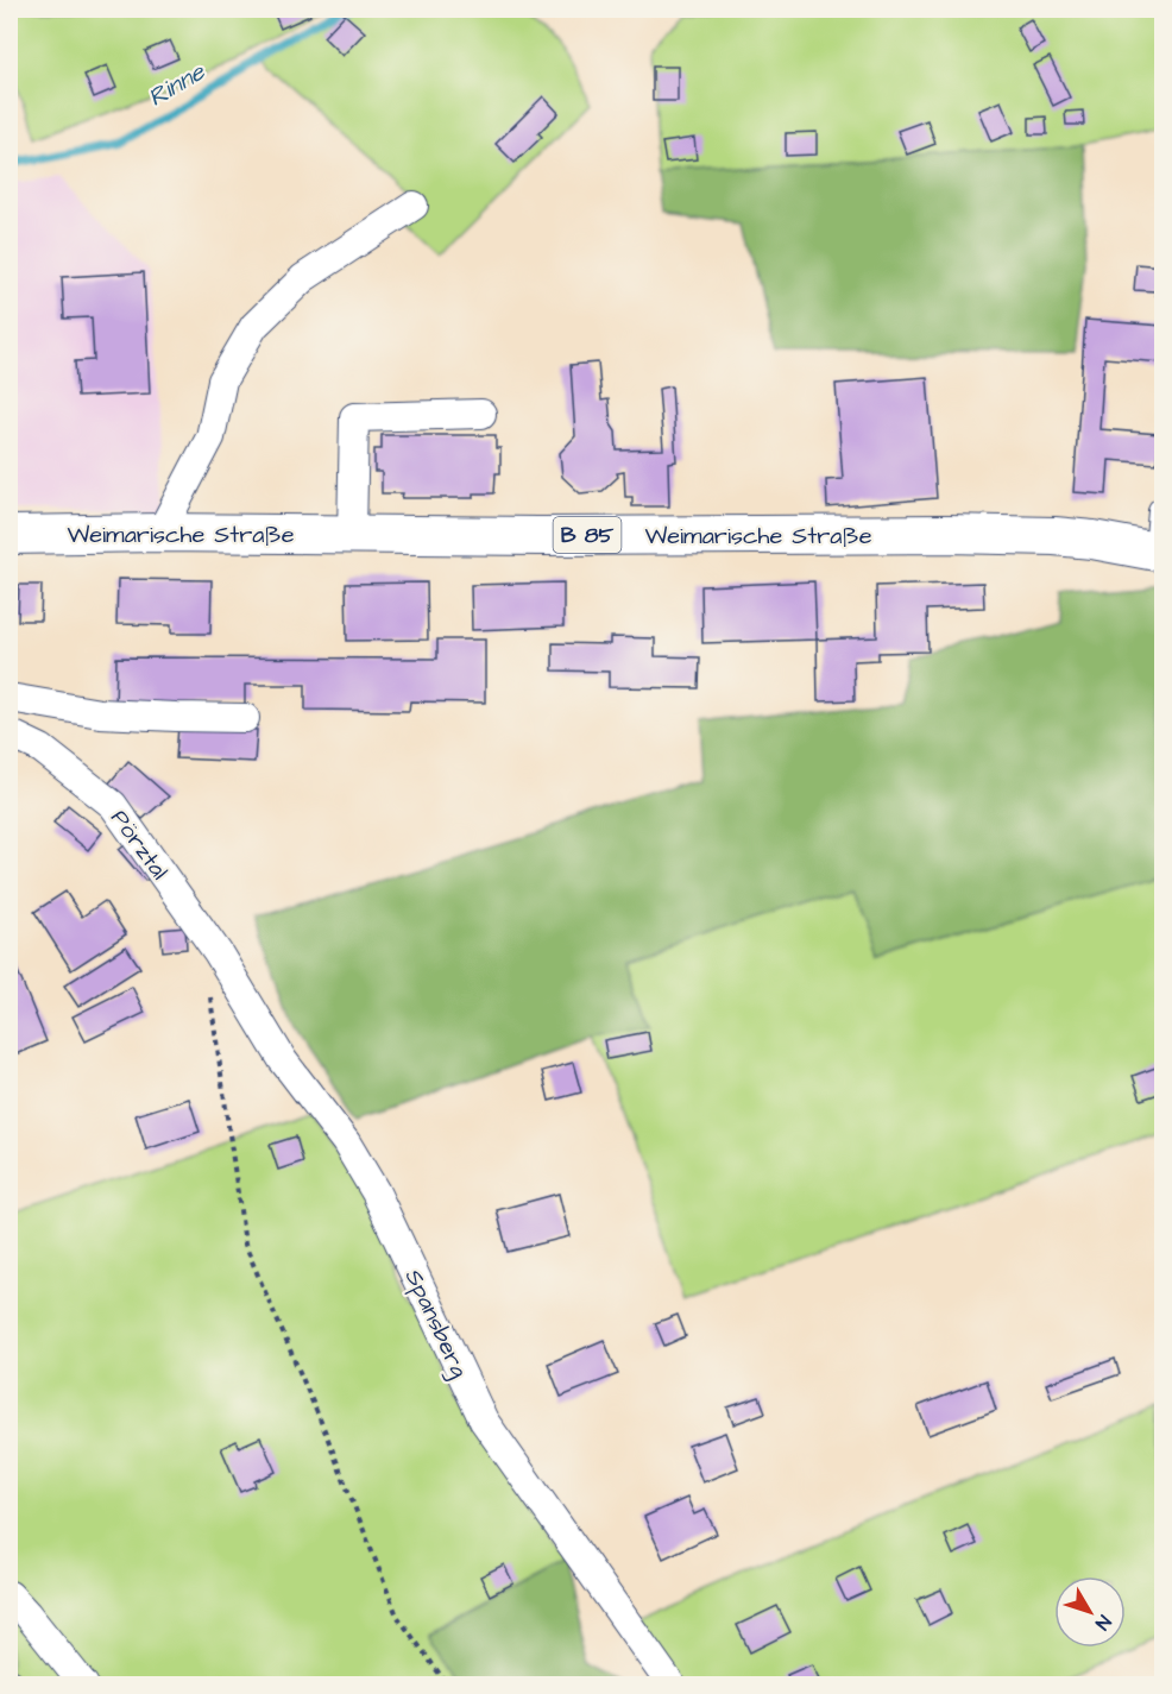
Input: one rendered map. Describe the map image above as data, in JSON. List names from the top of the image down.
{
  "streets": {
    "main road": ["Weimarische Straße", "B 85"],
    "street": ["Pörztal", "Spansberg"]
  },
  "crossings": [
    ["Pörztal", "Spansberg"]
  ],
  "water": ["Rinne"],
  "north": "bottom right"
}
